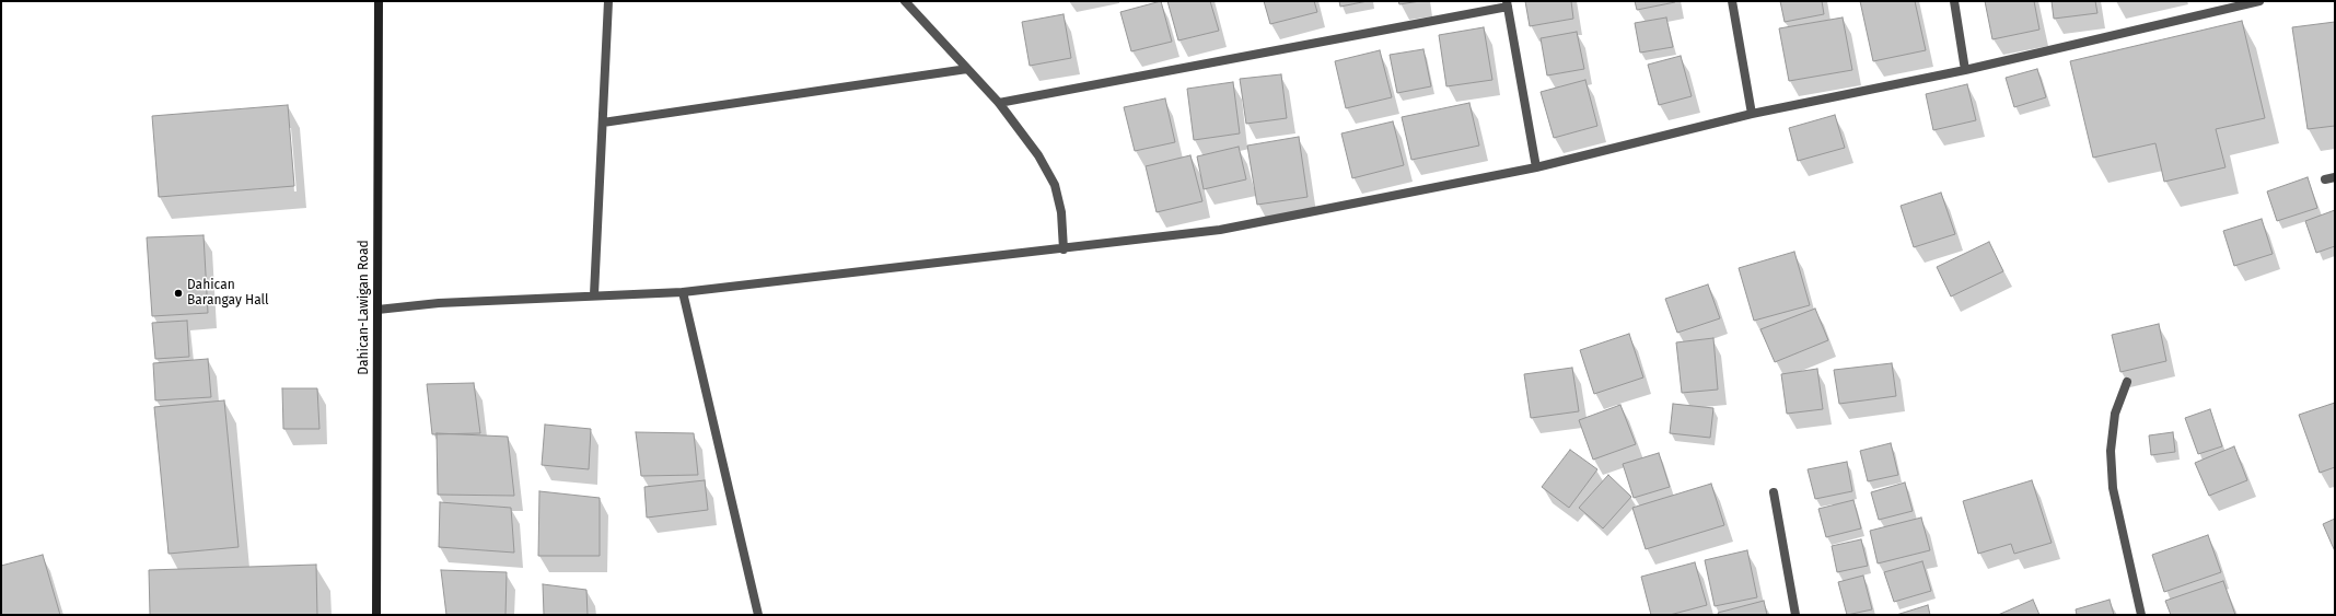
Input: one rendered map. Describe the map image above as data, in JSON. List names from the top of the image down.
{
  "streets": {
    "main road": ["Dahican-Lawigan Road"]
  },
  "places": ["Dahican Barangay Hall"]
}
